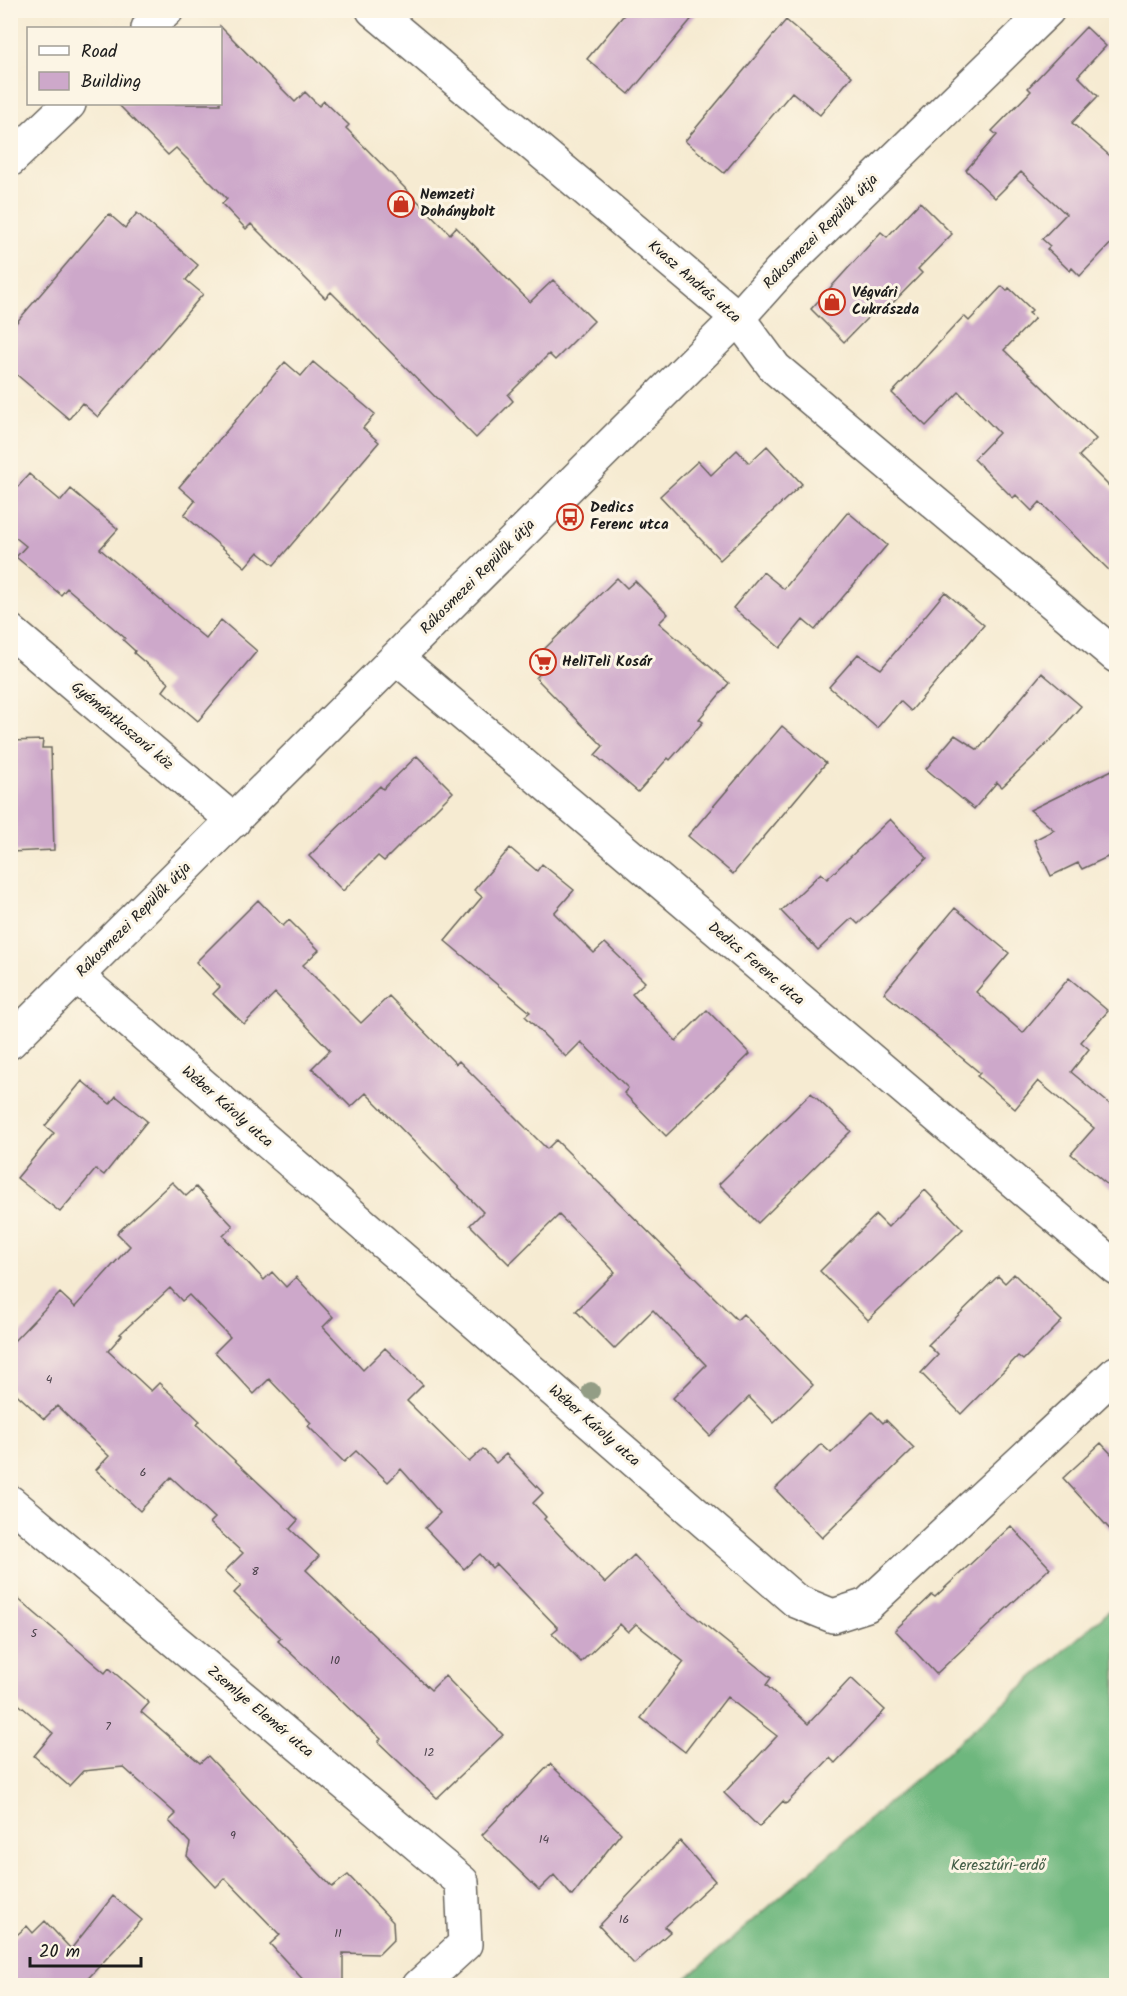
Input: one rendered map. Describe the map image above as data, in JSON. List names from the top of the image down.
{
  "streets": {
    "street": [
      "Rákosmezei Repülők útja",
      "Kvasz András utca",
      "Gyémántkoszorú köz",
      "Dedics Ferenc utca",
      "Wéber Károly utca",
      "Zsemlye Elemér utca"
    ]
  },
  "crossings": [
    ["Rákosmezei Repülők útja", "Kvasz András utca"],
    ["Rákosmezei Repülők útja", "Gyémántkoszorú köz"],
    ["Rákosmezei Repülők útja", "Dedics Ferenc utca"],
    ["Rákosmezei Repülők útja", "Wéber Károly utca"]
  ],
  "parks": ["Keresztúri-erdő"],
  "places": {
    "shop": ["Nemzeti Dohánybolt", "Végvári Cukrászda"],
    "bus stop": ["Dedics Ferenc utca"],
    "supermarket": ["HeliTeli Kosár"]
  },
  "house_numbers": [
    "4",
    "6",
    "8",
    "5",
    "10",
    "7",
    "12",
    "9",
    "14",
    "16",
    "11"
  ],
  "legend": ["Road", "Building"],
  "scale_bar": "20 m"
}
